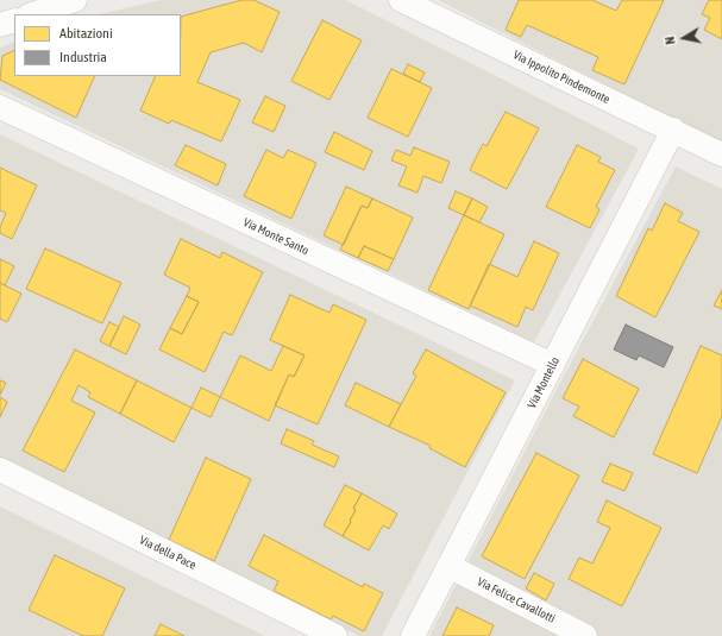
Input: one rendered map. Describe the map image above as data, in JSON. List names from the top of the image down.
{
  "streets": {
    "street": [
      "Via Ippolito Pindemonte",
      "Via Monte Santo",
      "Via Montello",
      "Via della Pace",
      "Via Felice Cavallotti"
    ]
  },
  "crossings": [
    ["Via Ippolito Pindemonte", "Via Montello"],
    ["Via Monte Santo", "Via Montello"],
    ["Via Montello", "Via Felice Cavallotti"]
  ],
  "legend": ["Abitazioni", "Industria"],
  "north": "left"
}
